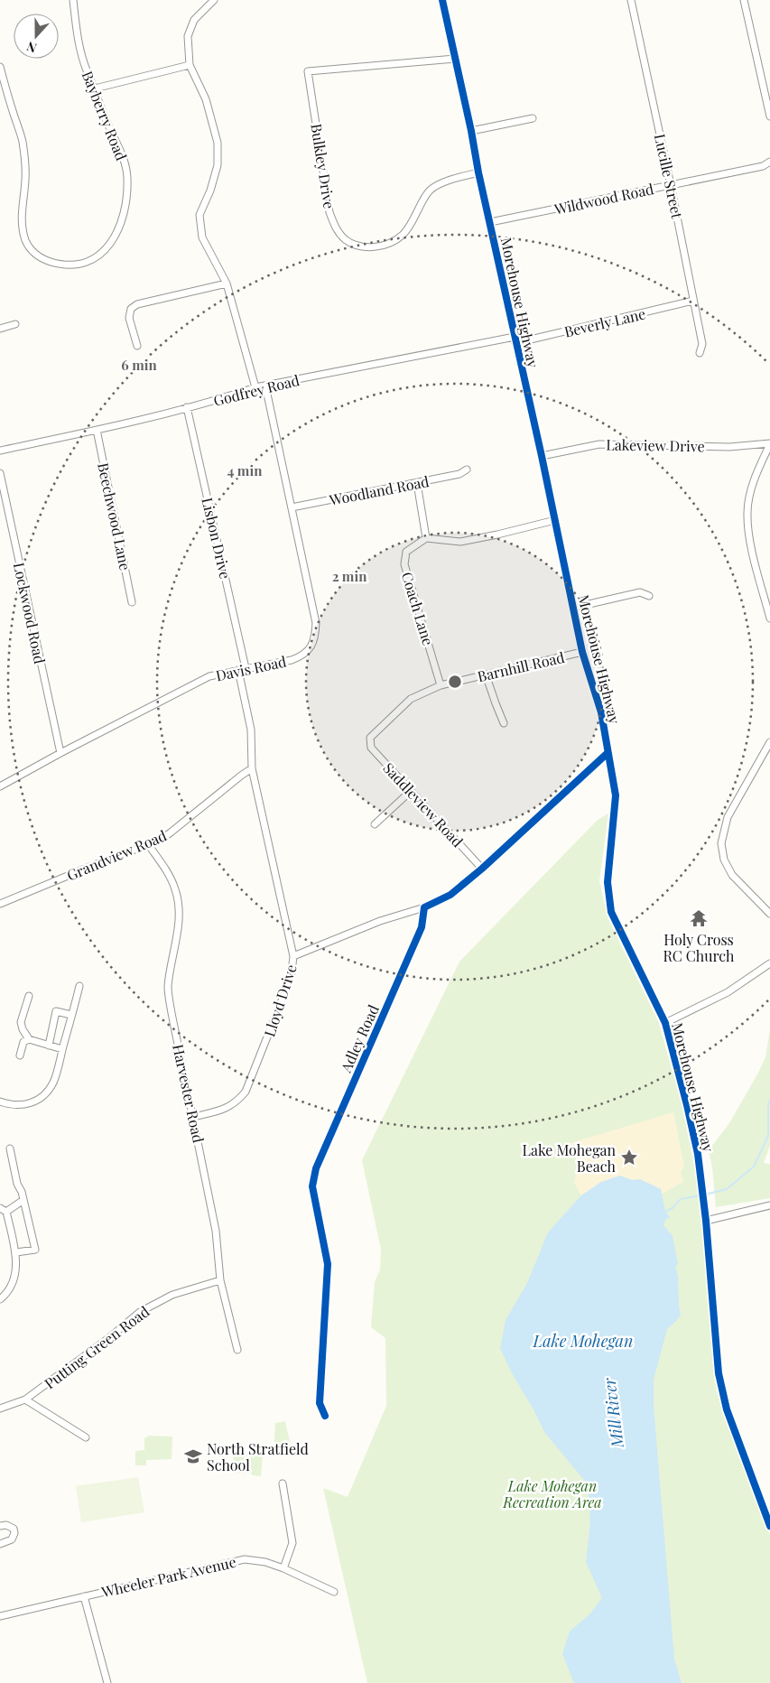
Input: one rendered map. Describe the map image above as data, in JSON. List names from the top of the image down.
{
  "streets": {
    "street": [
      "Bayberry Road",
      "Bulkley Drive",
      "Lucille Street",
      "Wildwood Road",
      "Morehouse Highway",
      "Beverly Lane",
      "Godfrey Road",
      "Lakeview Drive",
      "Woodland Road",
      "Beechwood Lane",
      "Lisbon Drive",
      "Coach Lane",
      "Lockwood Road",
      "Barnhill Road",
      "Davis Road",
      "Saddleview Road",
      "Grandview Road",
      "Lloyd Drive",
      "Adley Road",
      "Harvester Road",
      "Putting Green Road",
      "Wheeler Park Avenue"
    ]
  },
  "crossings": [
    ["Bulkley Drive", "Morehouse Highway"],
    ["Lucille Street", "Wildwood Road"],
    ["Lucille Street", "Beverly Lane"],
    ["Wildwood Road", "Morehouse Highway"],
    ["Morehouse Highway", "Beverly Lane"],
    ["Morehouse Highway", "Godfrey Road"],
    ["Morehouse Highway", "Lakeview Drive"],
    ["Morehouse Highway", "Barnhill Road"],
    ["Beverly Lane", "Godfrey Road"],
    ["Godfrey Road", "Beechwood Lane"],
    ["Godfrey Road", "Lisbon Drive"],
    ["Godfrey Road", "Davis Road"],
    ["Woodland Road", "Davis Road"],
    ["Lisbon Drive", "Davis Road"],
    ["Coach Lane", "Barnhill Road"],
    ["Lockwood Road", "Davis Road"],
    ["Barnhill Road", "Saddleview Road"],
    ["Grandview Road", "Lloyd Drive"],
    ["Grandview Road", "Harvester Road"],
    ["Lloyd Drive", "Harvester Road"],
    ["Harvester Road", "Putting Green Road"]
  ],
  "water": ["Lake Mohegan", "Mill River"],
  "parks": ["Lake Mohegan Recreation Area"],
  "places": {
    "temple": ["Holy Cross RC Church"],
    "place": ["Lake Mohegan Beach"],
    "school or university": ["North Stratfield School"]
  },
  "north": "bottom",
  "rings": ["6 min", "4 min", "2 min"]
}
